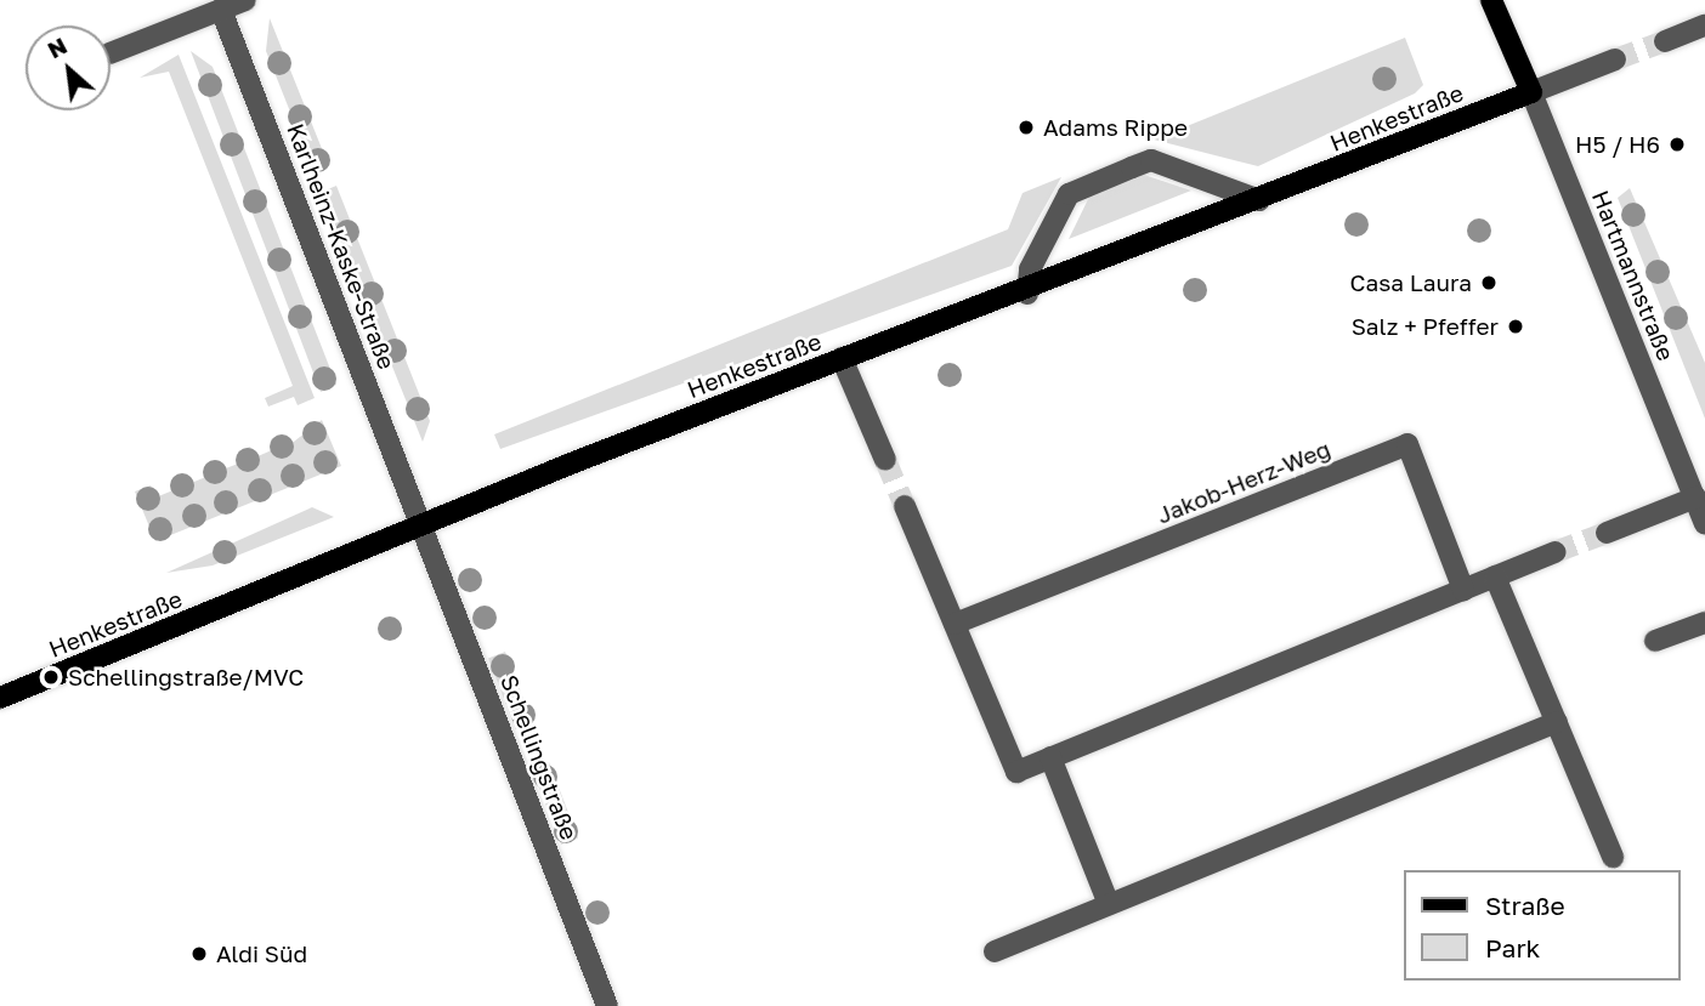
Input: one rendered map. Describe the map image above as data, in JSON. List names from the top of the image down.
{
  "streets": {
    "main road": ["Henkestraße", "Hartmannstraße"],
    "street": ["Karlheinz-Kaske-Straße", "Jakob-Herz-Weg", "Schellingstraße"]
  },
  "crossings": [
    ["Henkestraße", "Karlheinz-Kaske-Straße"],
    ["Henkestraße", "Hartmannstraße"],
    ["Henkestraße", "Schellingstraße"],
    ["Karlheinz-Kaske-Straße", "Schellingstraße"]
  ],
  "places": [
    "Adams Rippe",
    "H5 / H6",
    "Casa Laura",
    "Salz + Pfeffer",
    "Schellingstraße/MVC",
    "Aldi Süd"
  ],
  "legend": ["Straße", "Park"],
  "north": "top left"
}
